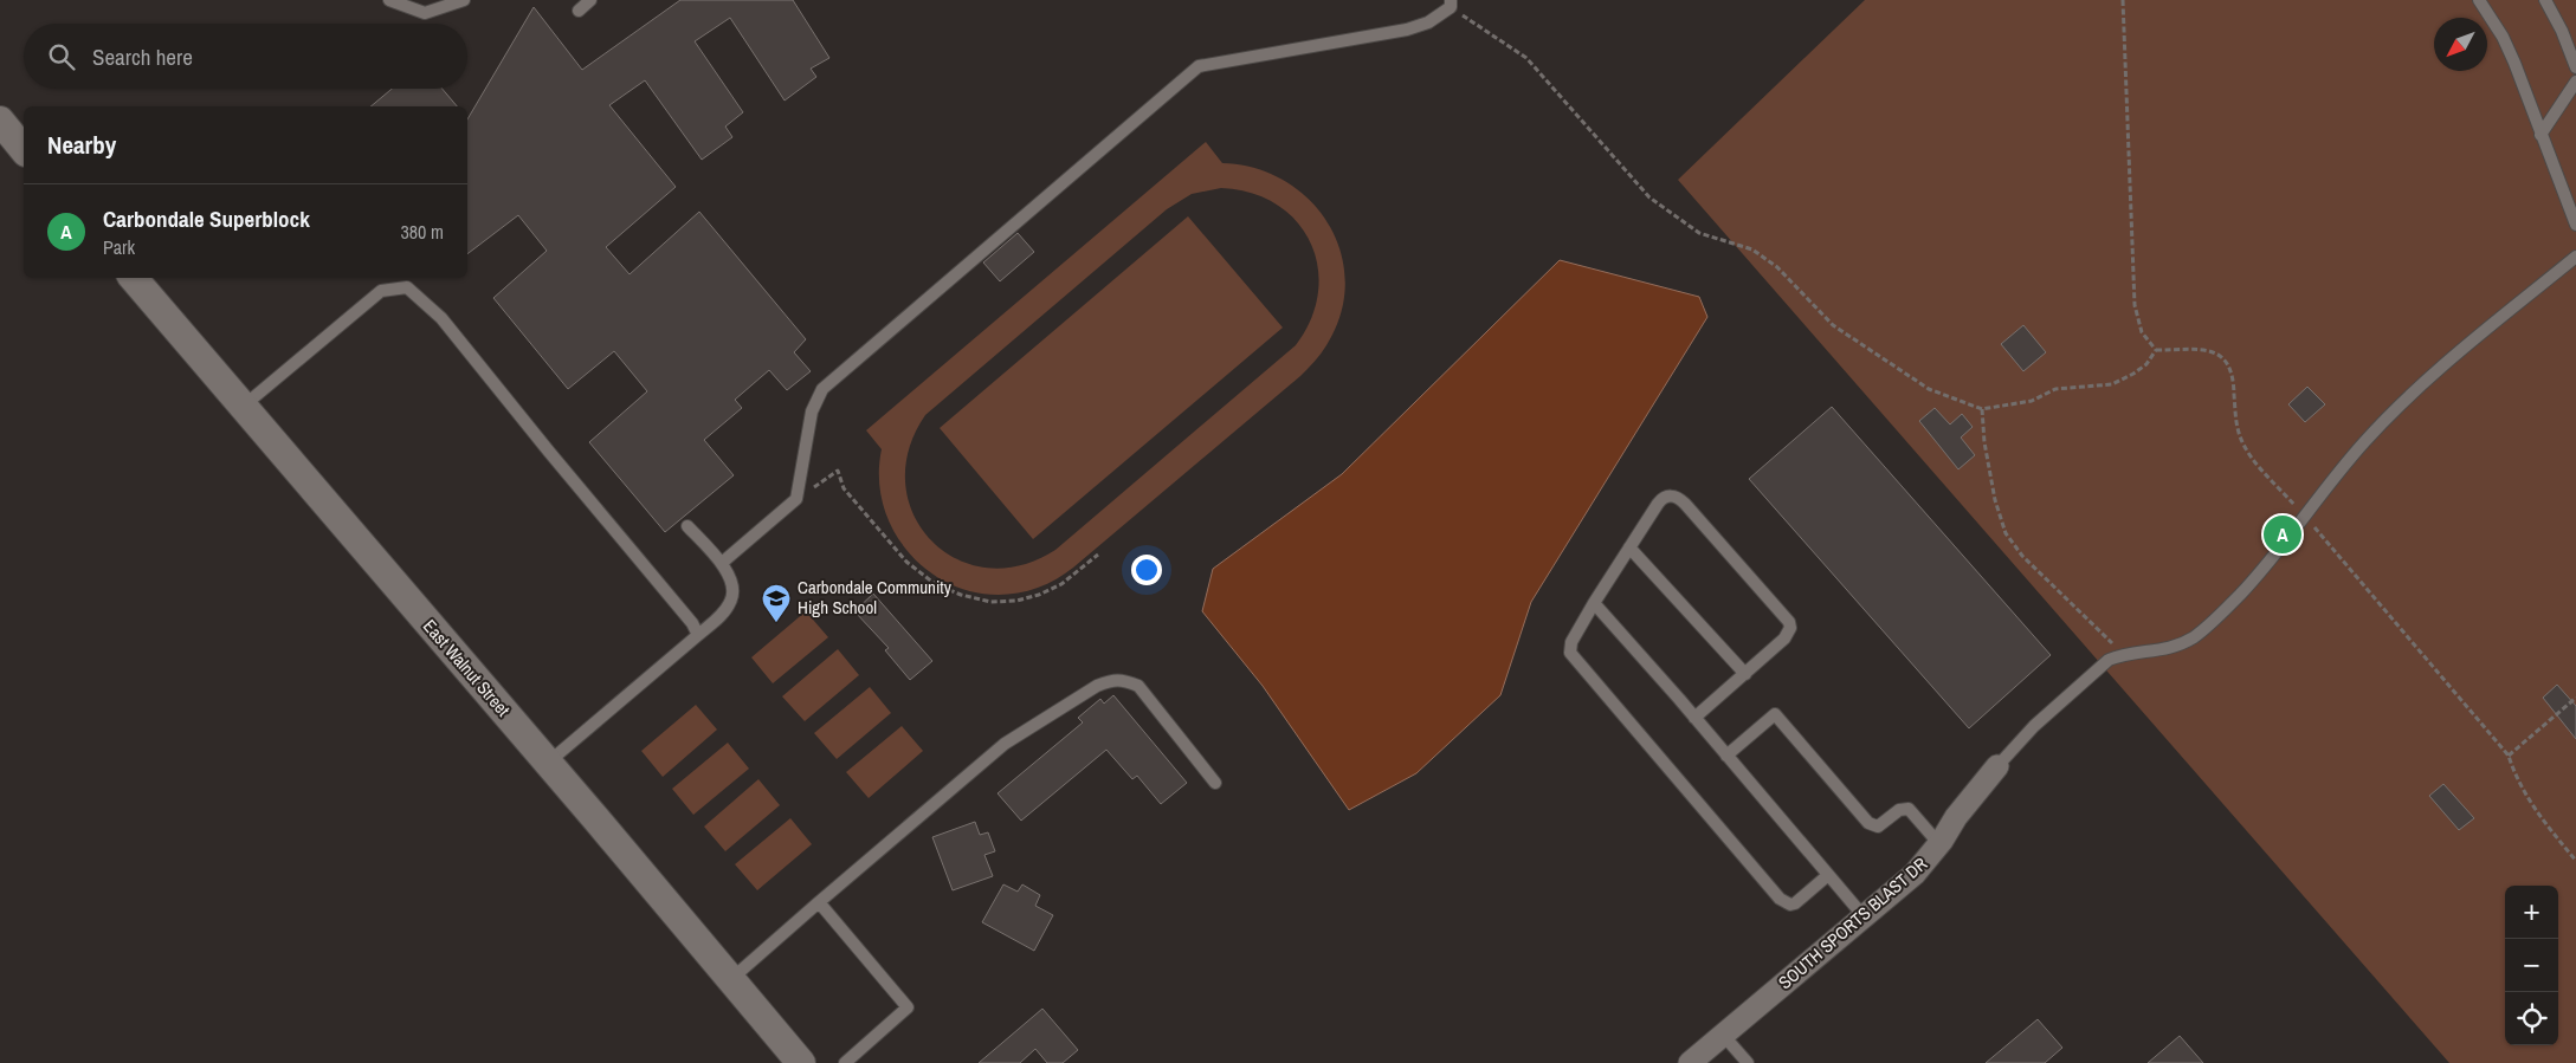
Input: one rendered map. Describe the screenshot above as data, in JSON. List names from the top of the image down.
{
  "streets": {
    "street": ["East Walnut Street", "SOUTH SPORTS BLAST DR"]
  },
  "places": {
    "school or university": ["Carbondale Community High School"]
  },
  "north": "bottom left",
  "page": {
    "search": "Search here",
    "heading": "Nearby",
    "list": [
      {
        "mark": "A",
        "name": "Carbondale Superblock",
        "note": "Park",
        "value": "380 m"
      }
    ],
    "pins": "A",
    "map_buttons": ["+", "−"]
  }
}
